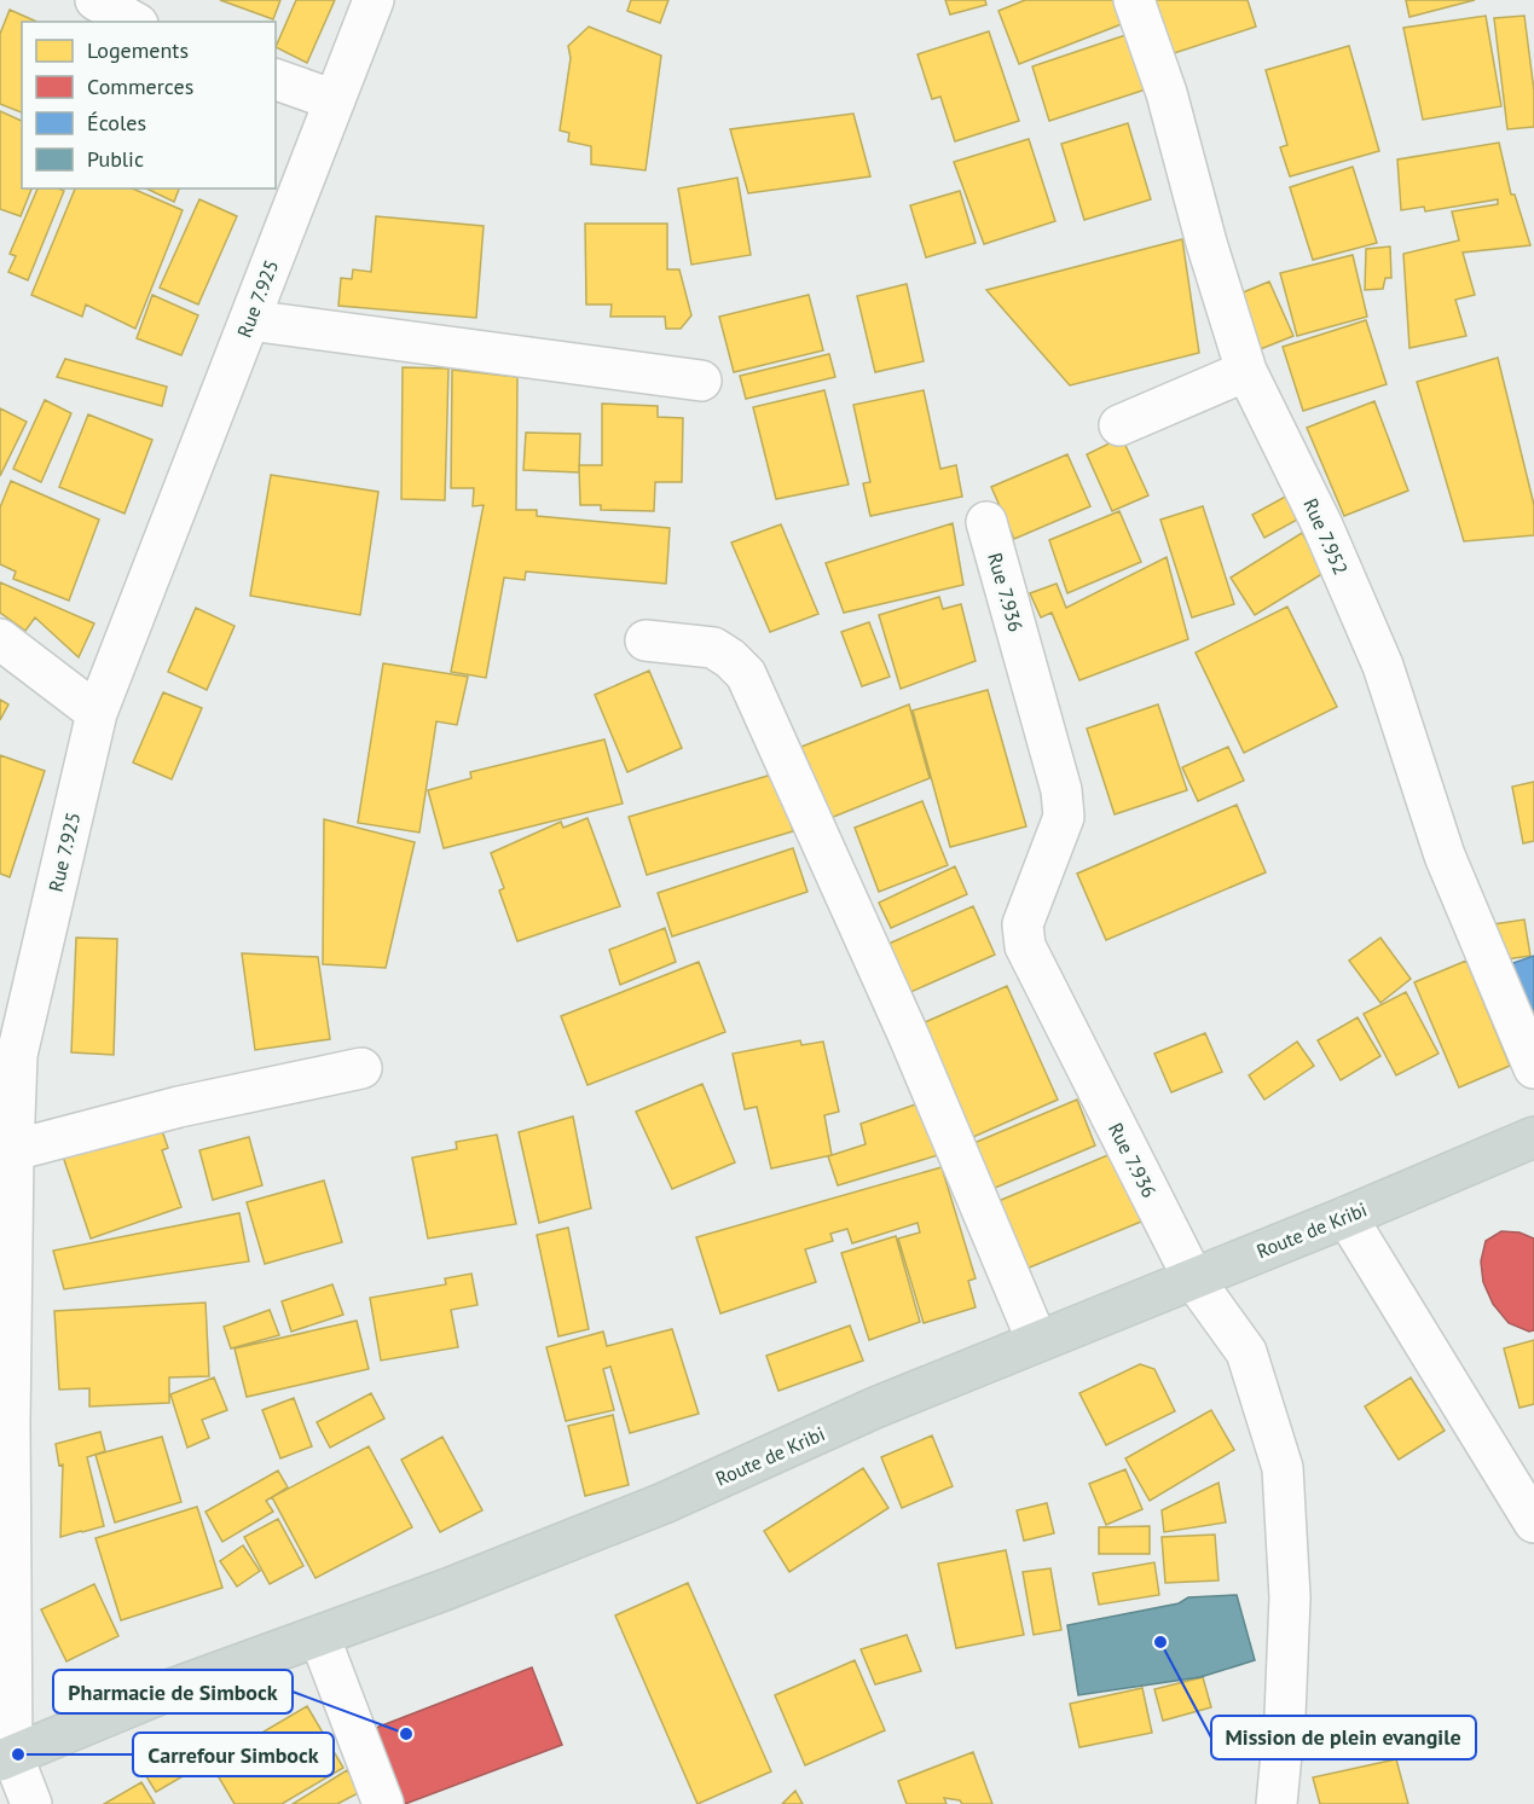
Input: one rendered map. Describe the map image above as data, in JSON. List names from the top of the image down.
{
  "streets": {
    "main road": ["Route de Kribi"],
    "street": ["Rue 7.925", "Rue 7.952", "Rue 7.936"]
  },
  "crossings": [
    ["Rue 7.925", "Route de Kribi"],
    ["Rue 7.936", "Route de Kribi"]
  ],
  "places": ["Mission de plein evangile", "Pharmacie de Simbock", "Carrefour Simbock"],
  "legend": [
    "Logements",
    "Commerces",
    "Écoles",
    "Public"
  ]
}
